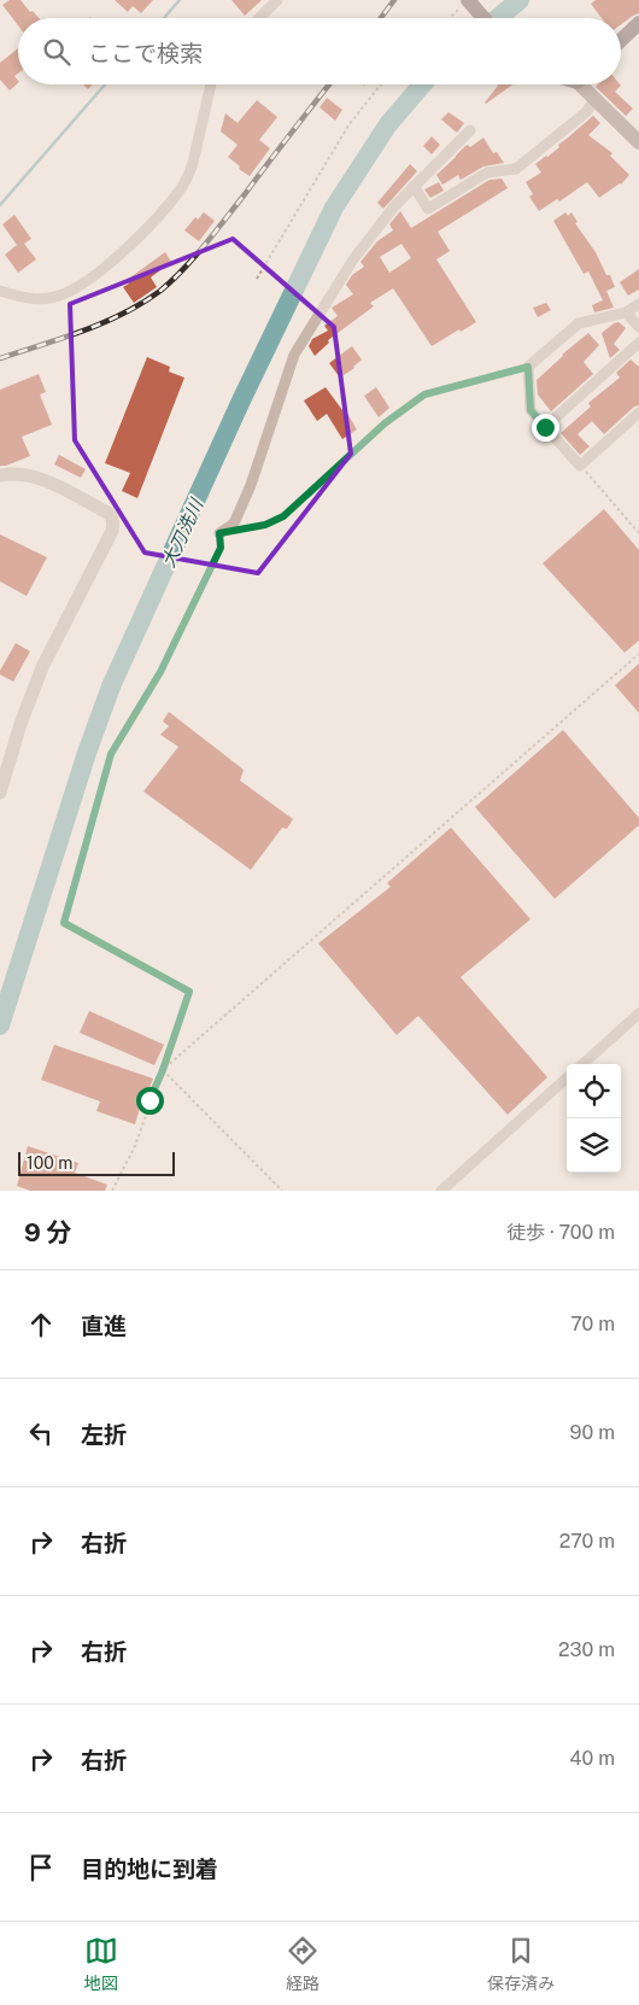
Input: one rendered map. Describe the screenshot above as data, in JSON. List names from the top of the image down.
{
  "water": ["大刀洗川"],
  "scale_bar": "100 m",
  "page": {
    "search": "ここで検索",
    "scale": "100 m",
    "heading": ["9 分", "徒歩 · 700 m"],
    "list": [
      ["直進", "70 m"],
      ["左折", "90 m"],
      ["右折", "270 m"],
      ["右折", "230 m"],
      ["右折", "40 m"],
      "目的地に到着"
    ],
    "nav": ["地図", "経路", "保存済み"]
  }
}
